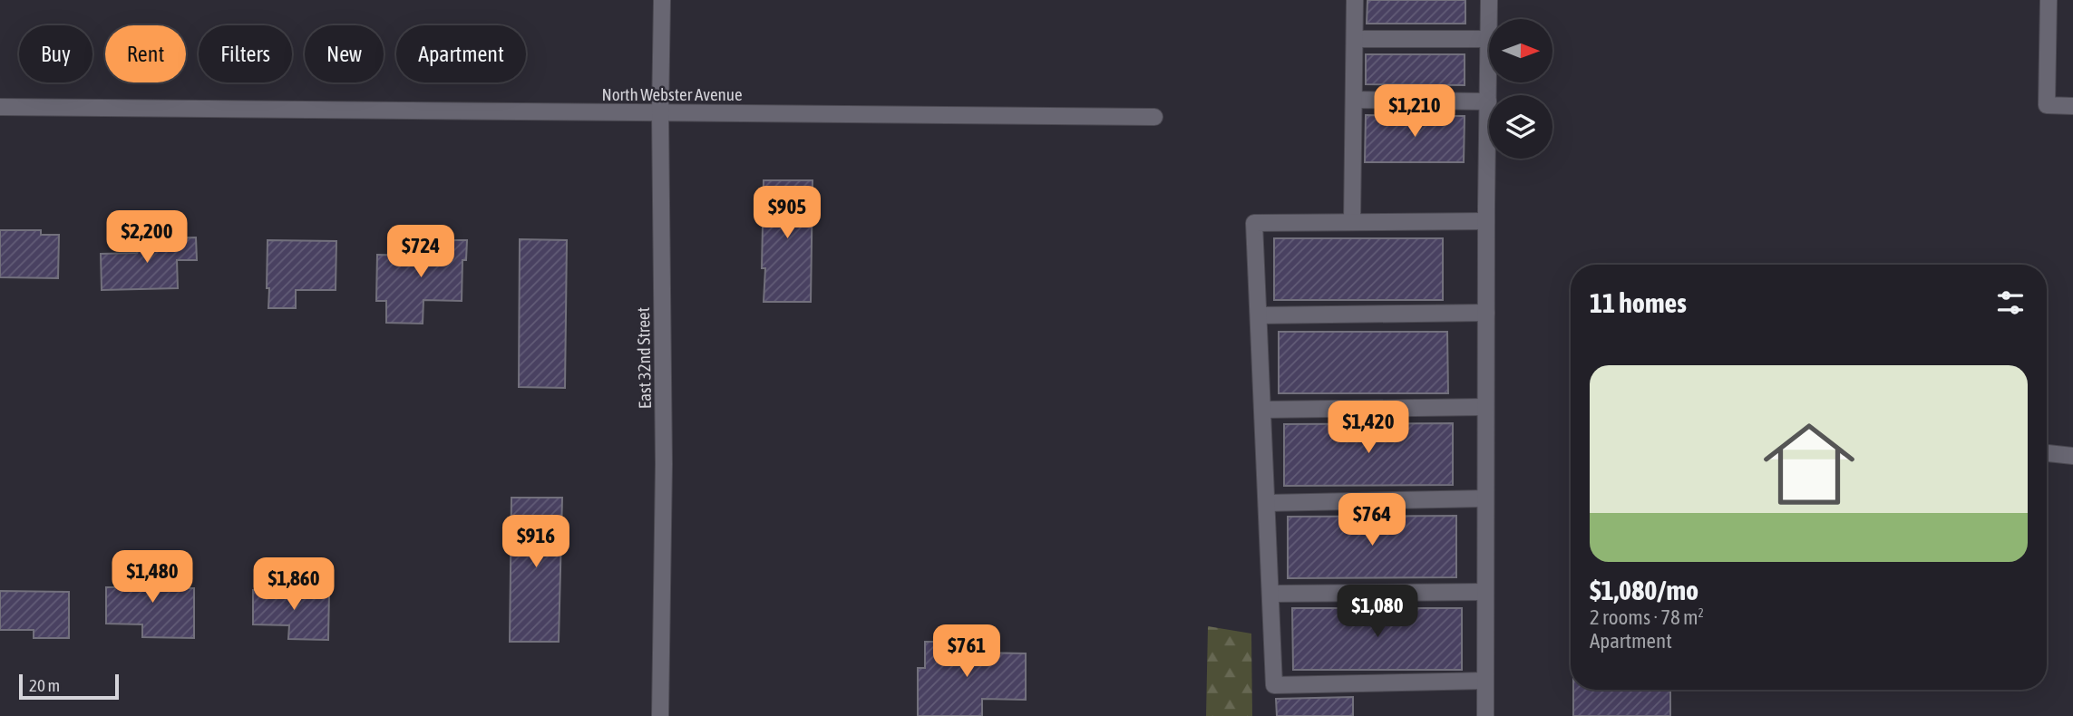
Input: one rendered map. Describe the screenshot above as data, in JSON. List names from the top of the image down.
{
  "streets": {
    "street": ["North Webster Avenue", "East 32nd Street"]
  },
  "crossings": [
    ["North Webster Avenue", "East 32nd Street"]
  ],
  "scale_bar": "20 m",
  "north": "right",
  "page": {
    "chip": [
      "Buy",
      "Rent",
      "Filters",
      "New",
      "Apartment"
    ],
    "price": [
      "$1,210",
      "$905",
      "$2,200",
      "$724",
      "$1,420",
      "$764",
      "$916",
      "$1,480",
      "$1,860",
      "$1,080",
      "$761"
    ],
    "heading": "11 homes",
    "list": [
      {
        "name": "$1,080/mo",
        "note": "2 rooms · 78 m² · Apartment"
      }
    ],
    "scale": "20 m"
  }
}
